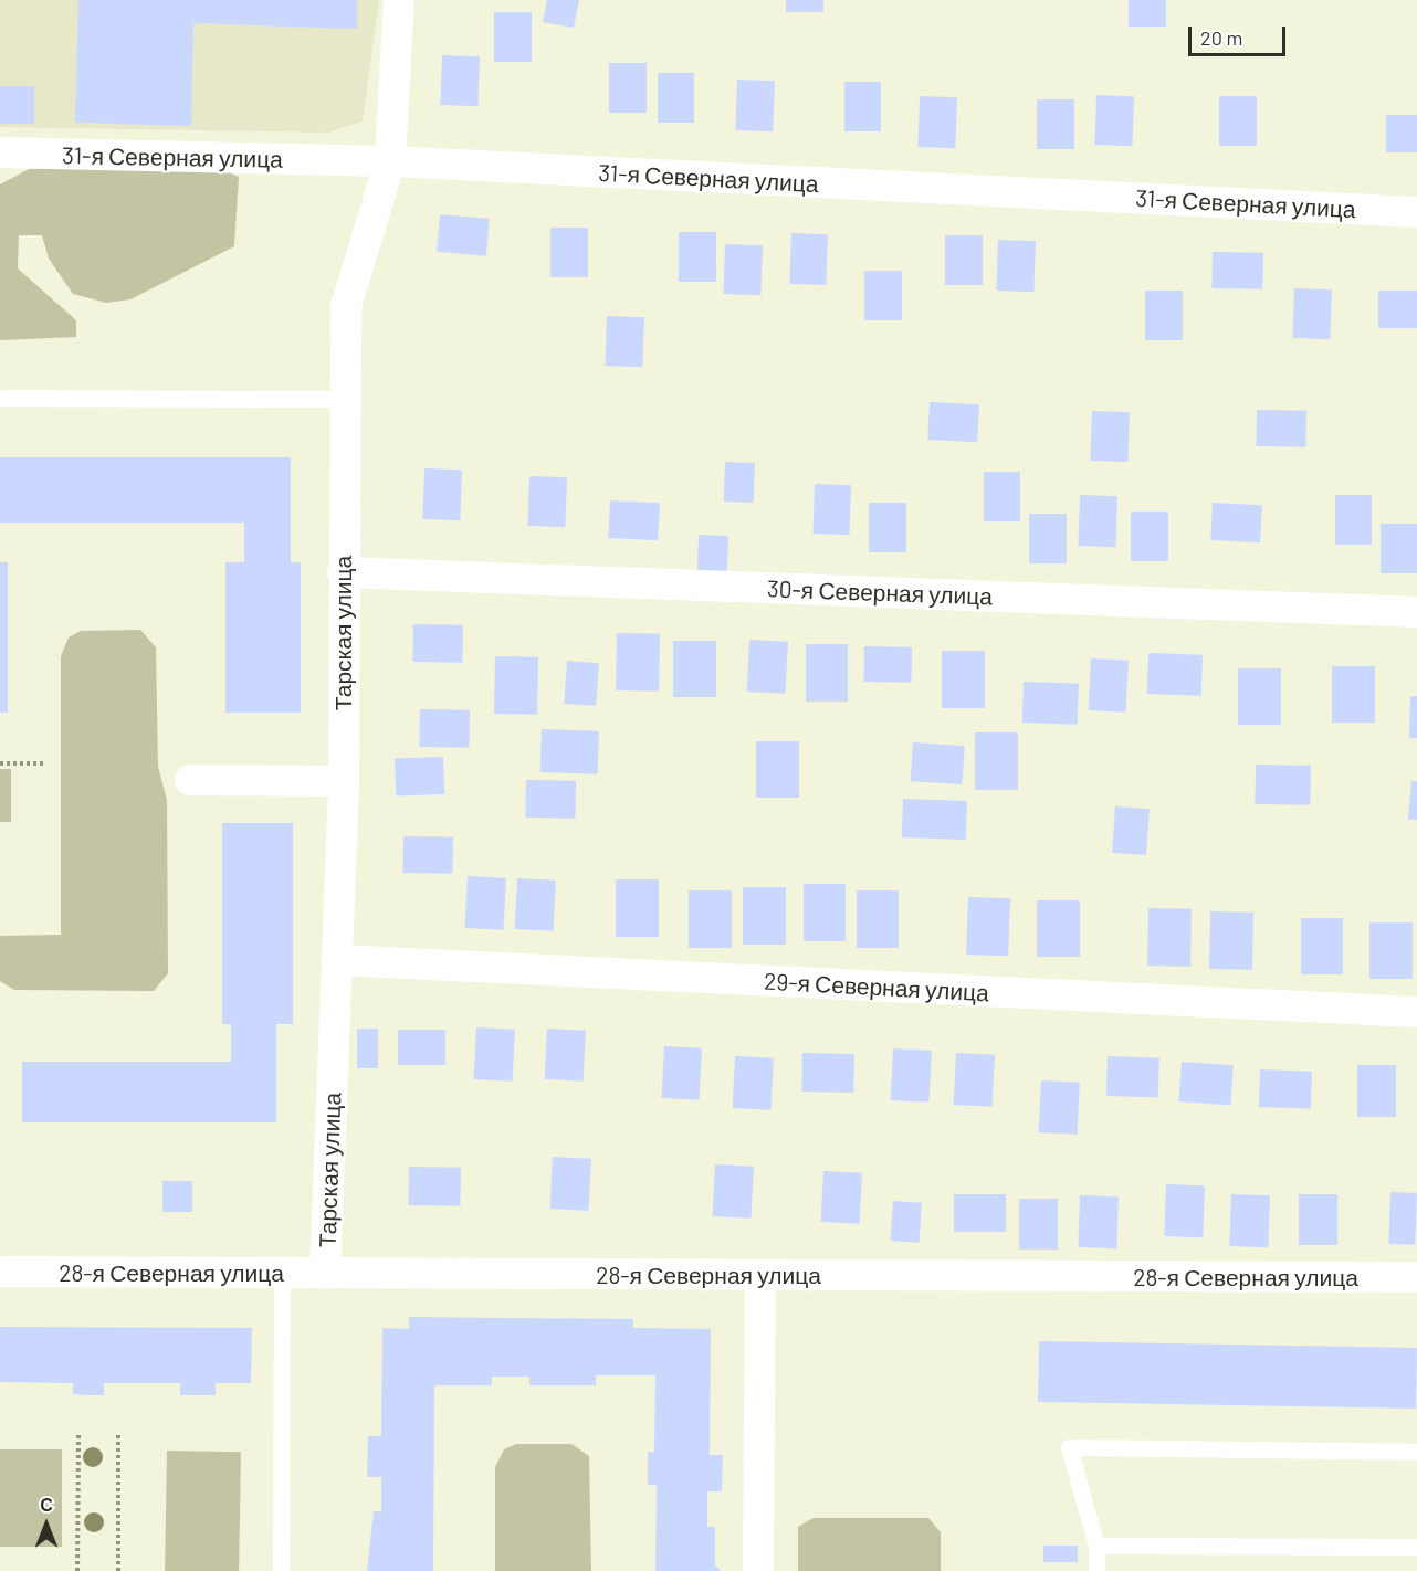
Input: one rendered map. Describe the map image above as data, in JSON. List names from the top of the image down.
{
  "streets": {
    "street": [
      "31-я Северная улица",
      "30-я Северная улица",
      "Тарская улица",
      "29-я Северная улица",
      "28-я Северная улица"
    ]
  },
  "crossings": [
    ["31-я Северная улица", "Тарская улица"],
    ["30-я Северная улица", "Тарская улица"],
    ["Тарская улица", "29-я Северная улица"],
    ["Тарская улица", "28-я Северная улица"]
  ],
  "scale_bar": "20 m",
  "north": "top"
}
